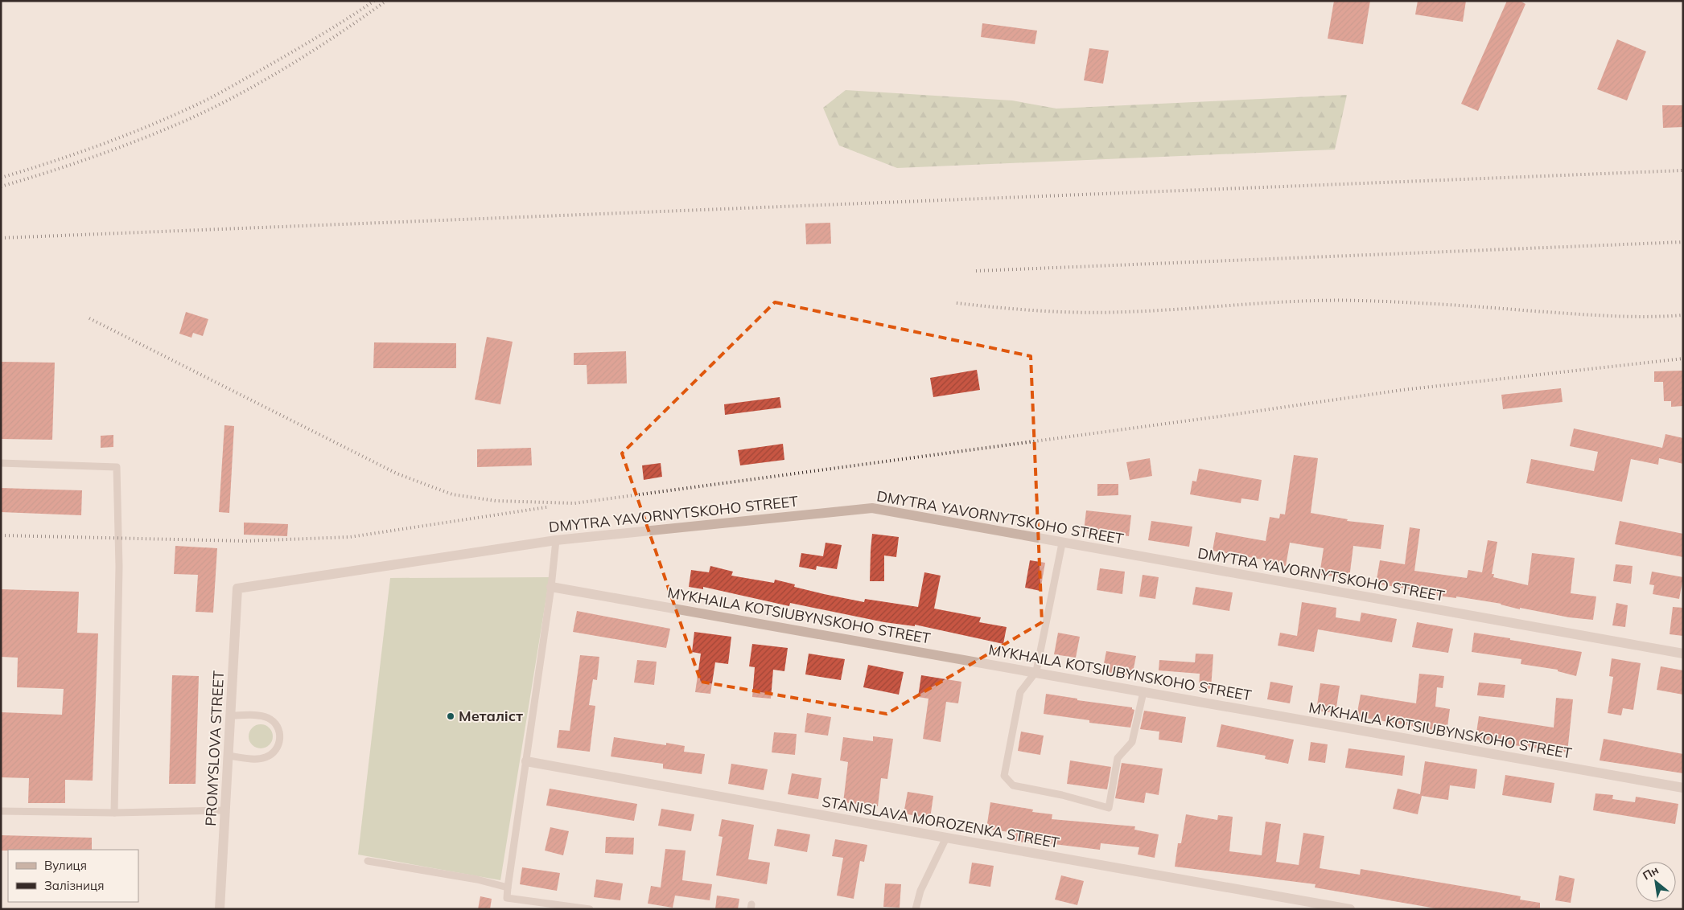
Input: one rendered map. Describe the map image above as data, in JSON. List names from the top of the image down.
{
  "streets": {
    "street": [
      "DMYTRA YAVORNYTSKOHO STREET",
      "MYKHAILA KOTSIUBYNSKOHO STREET",
      "PROMYSLOVA STREET",
      "STANISLAVA MOROZENKA STREET"
    ]
  },
  "crossings": [
    ["DMYTRA YAVORNYTSKOHO STREET", "PROMYSLOVA STREET"]
  ],
  "places": ["Металіст"],
  "legend": ["Вулиця", "Залізниця"],
  "north": "top left"
}
